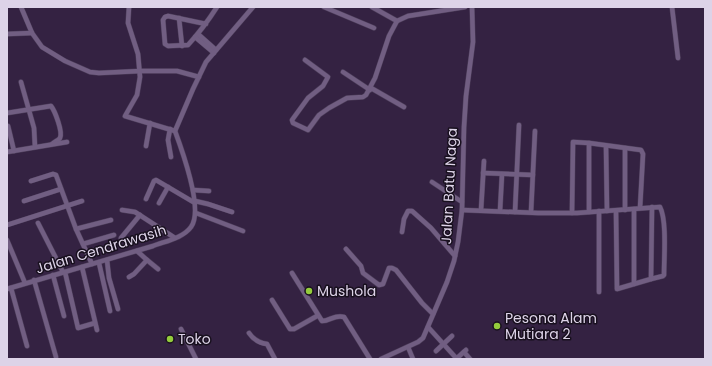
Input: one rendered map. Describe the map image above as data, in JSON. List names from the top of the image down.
{
  "streets": {
    "street": ["Jalan Batu Naga", "Jalan Cendrawasih"]
  },
  "places": ["Mushola", "Pesona Alam Mutiara 2", "Toko"]
}
